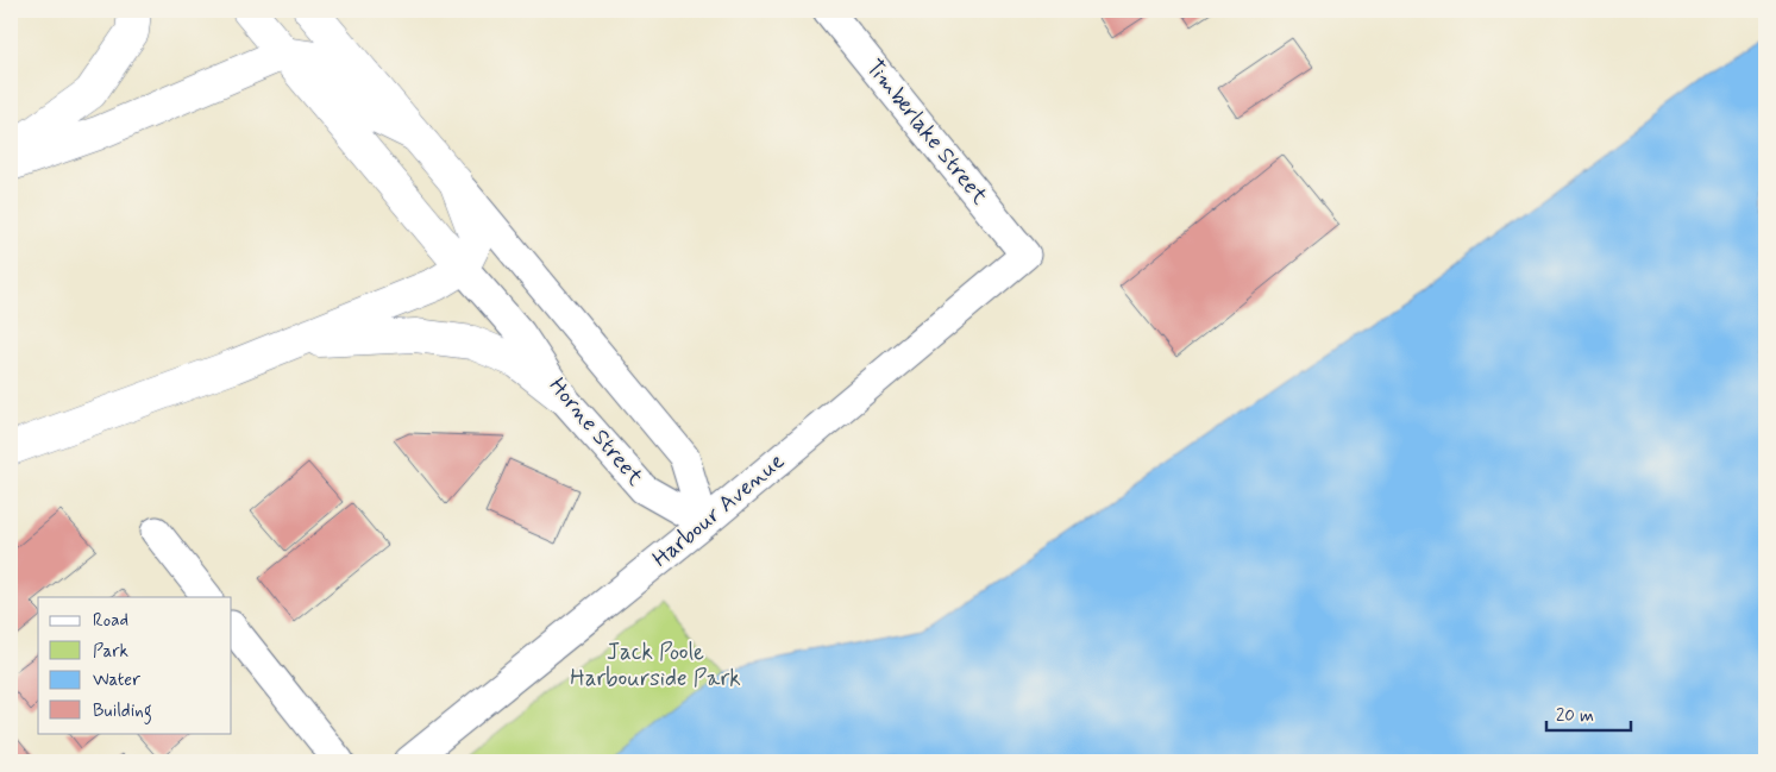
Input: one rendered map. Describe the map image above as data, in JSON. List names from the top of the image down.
{
  "streets": {
    "main road": ["Horne Street"],
    "street": ["Timberlake Street", "Harbour Avenue"]
  },
  "crossings": [
    ["Timberlake Street", "Harbour Avenue"],
    ["Horne Street", "Harbour Avenue"]
  ],
  "parks": ["Jack Poole Harbourside Park"],
  "legend": [
    "Road",
    "Park",
    "Water",
    "Building"
  ],
  "scale_bar": "20 m"
}
